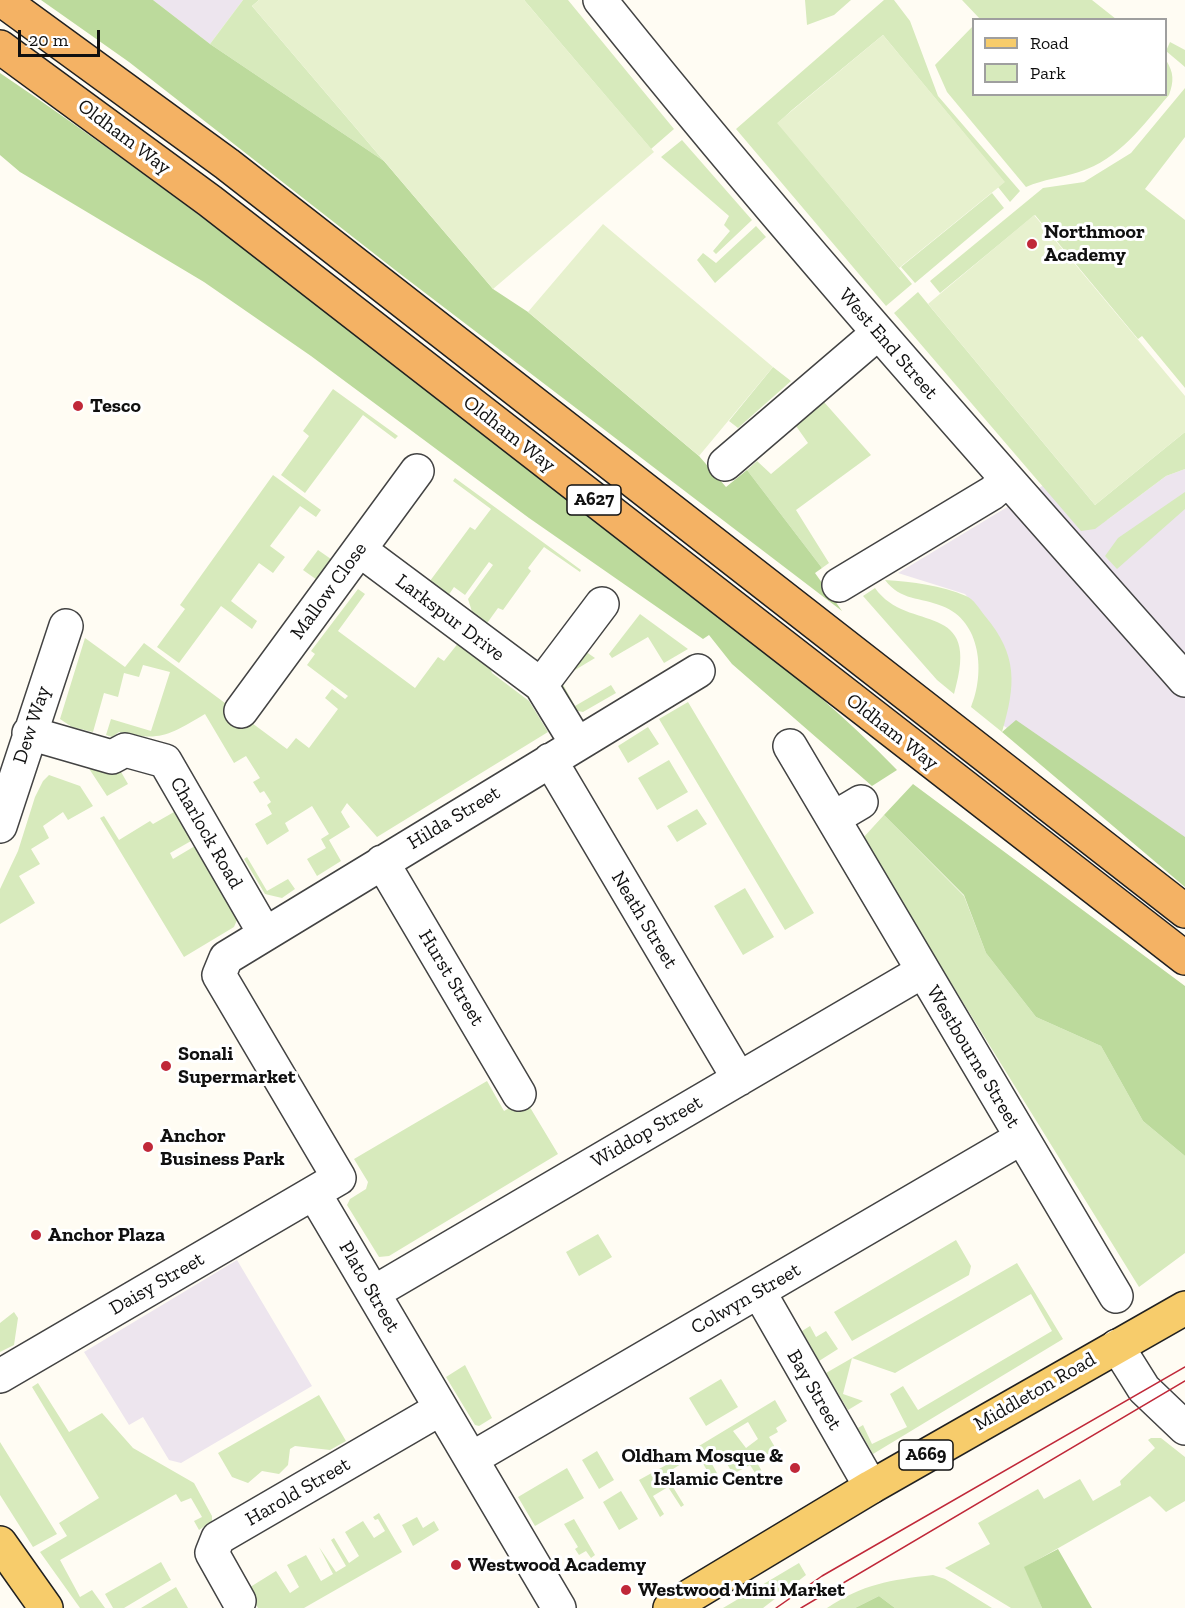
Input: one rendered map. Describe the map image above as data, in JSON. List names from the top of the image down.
{
  "streets": {
    "highway": ["Oldham Way", "A627"],
    "main road": ["Middleton Road", "A669"],
    "street": [
      "West End Street",
      "Mallow Close",
      "Larkspur Drive",
      "Dew Way",
      "Hilda Street",
      "Charlock Road",
      "Neath Street",
      "Hurst Street",
      "Westbourne Street",
      "Widdop Street",
      "Daisy Street",
      "Plato Street",
      "Colwyn Street",
      "Bay Street",
      "Harold Street"
    ]
  },
  "crossings": [
    ["Mallow Close", "Larkspur Drive"],
    ["Larkspur Drive", "Hilda Street"],
    ["Larkspur Drive", "Neath Street"],
    ["Dew Way", "Charlock Road"],
    ["Hilda Street", "Charlock Road"],
    ["Hilda Street", "Neath Street"],
    ["Hilda Street", "Hurst Street"],
    ["Hilda Street", "Daisy Street"],
    ["Hilda Street", "Plato Street"],
    ["Neath Street", "Widdop Street"],
    ["Westbourne Street", "Widdop Street"],
    ["Westbourne Street", "Colwyn Street"],
    ["Widdop Street", "Plato Street"],
    ["Daisy Street", "Plato Street"],
    ["Plato Street", "Colwyn Street"],
    ["Plato Street", "Harold Street"],
    ["Colwyn Street", "Bay Street"],
    ["Bay Street", "Middleton Road"]
  ],
  "places": [
    "Northmoor Academy",
    "Tesco",
    "Sonali Supermarket",
    "Anchor Business Park",
    "Anchor Plaza",
    "Oldham Mosque & Islamic Centre",
    "Westwood Academy",
    "Westwood Mini Market"
  ],
  "legend": ["Road", "Park"],
  "scale_bar": "20 m"
}
